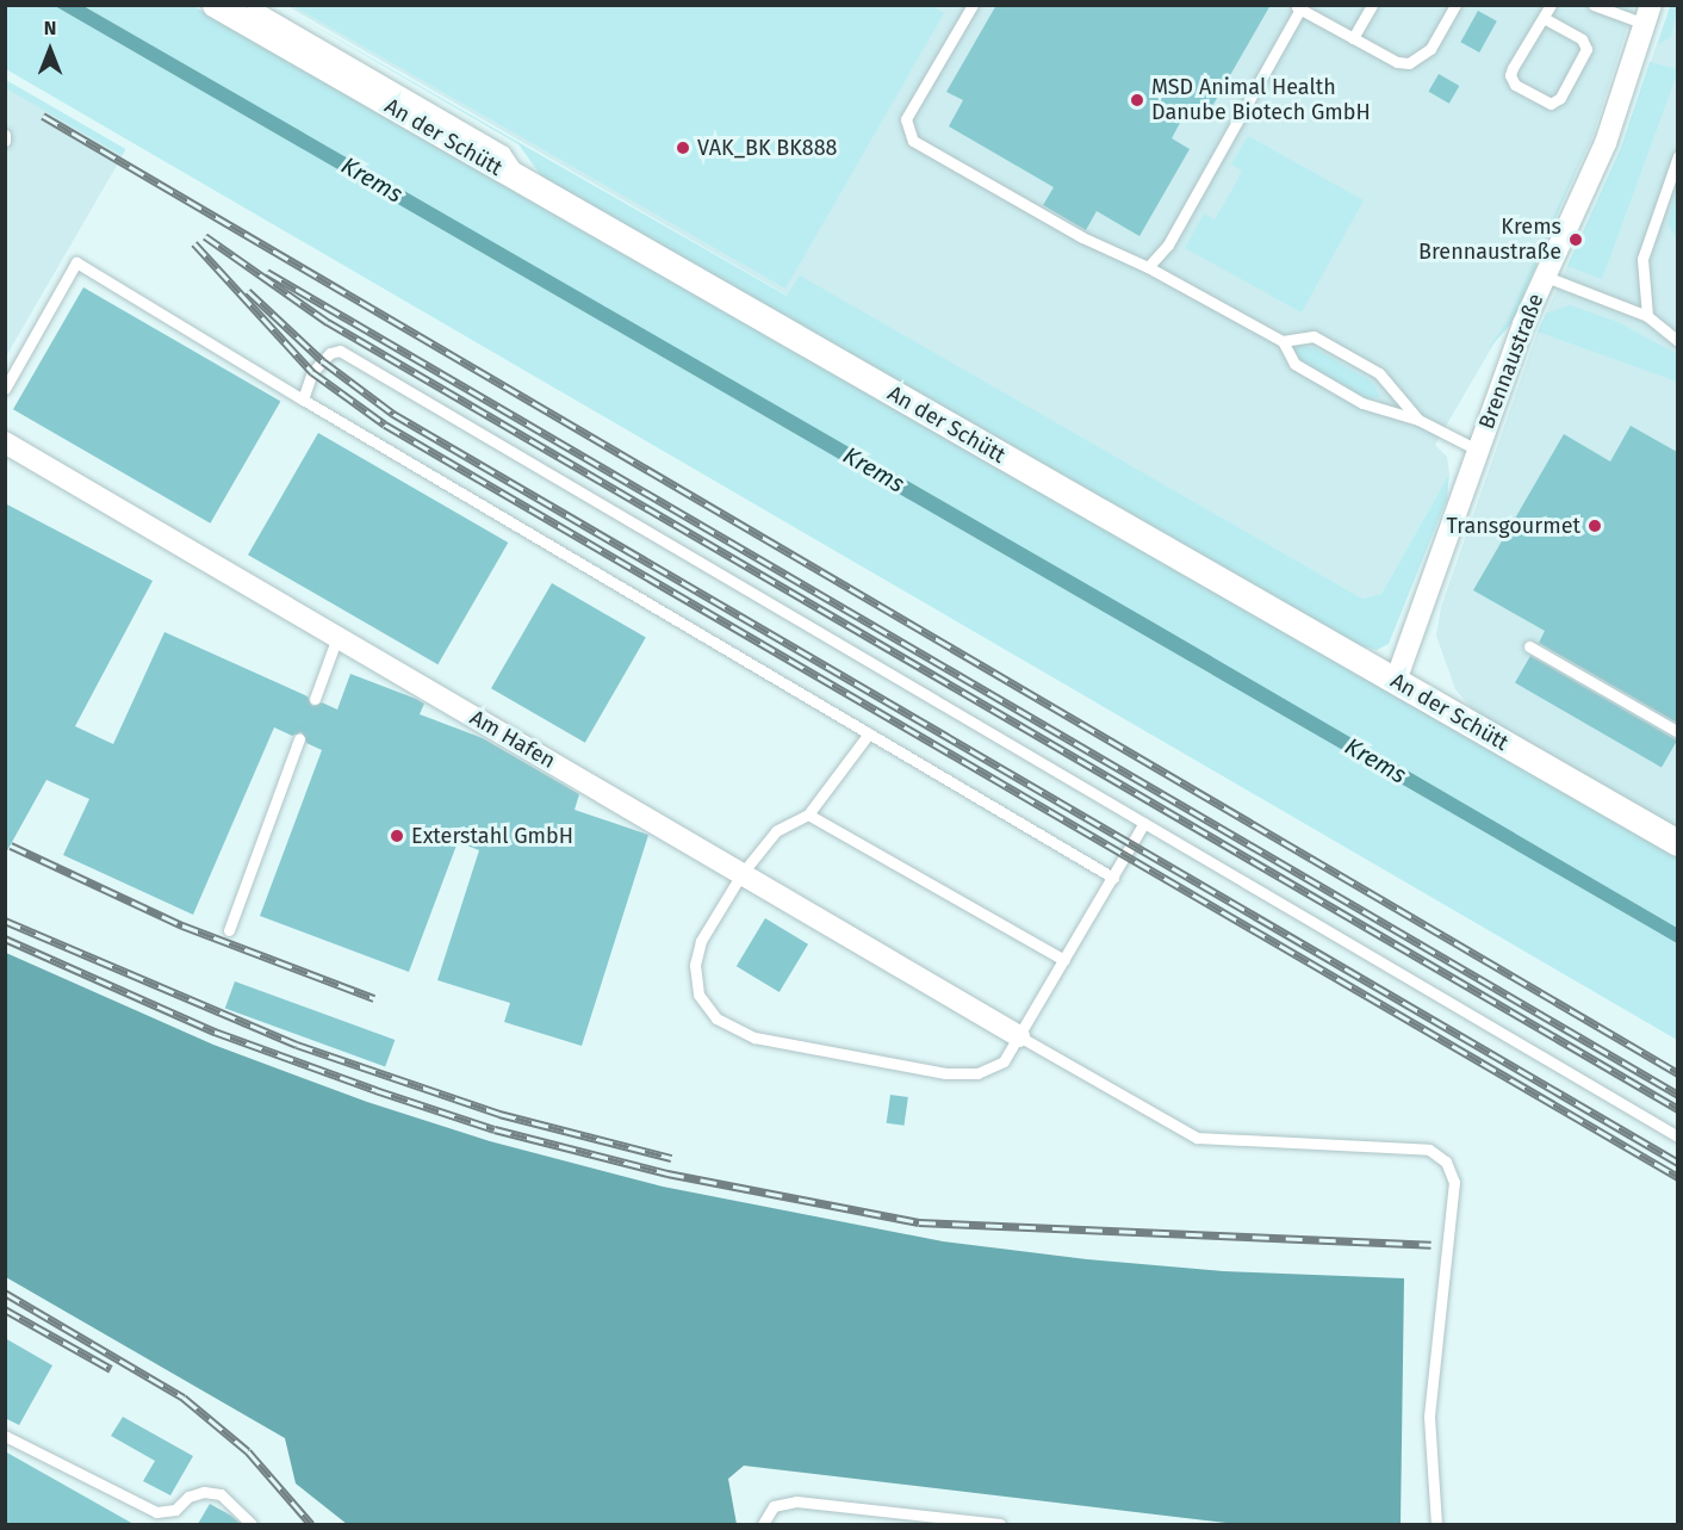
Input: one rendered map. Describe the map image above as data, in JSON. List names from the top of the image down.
{
  "streets": {
    "street": ["An der Schütt", "Brennaustraße", "Am Hafen"]
  },
  "crossings": [
    ["An der Schütt", "Brennaustraße"]
  ],
  "water": ["Krems"],
  "places": [
    "MSD Animal Health Danube Biotech GmbH",
    "VAK_BK BK888",
    "Krems Brennaustraße",
    "Transgourmet",
    "Exterstahl GmbH"
  ],
  "north": "top"
}
